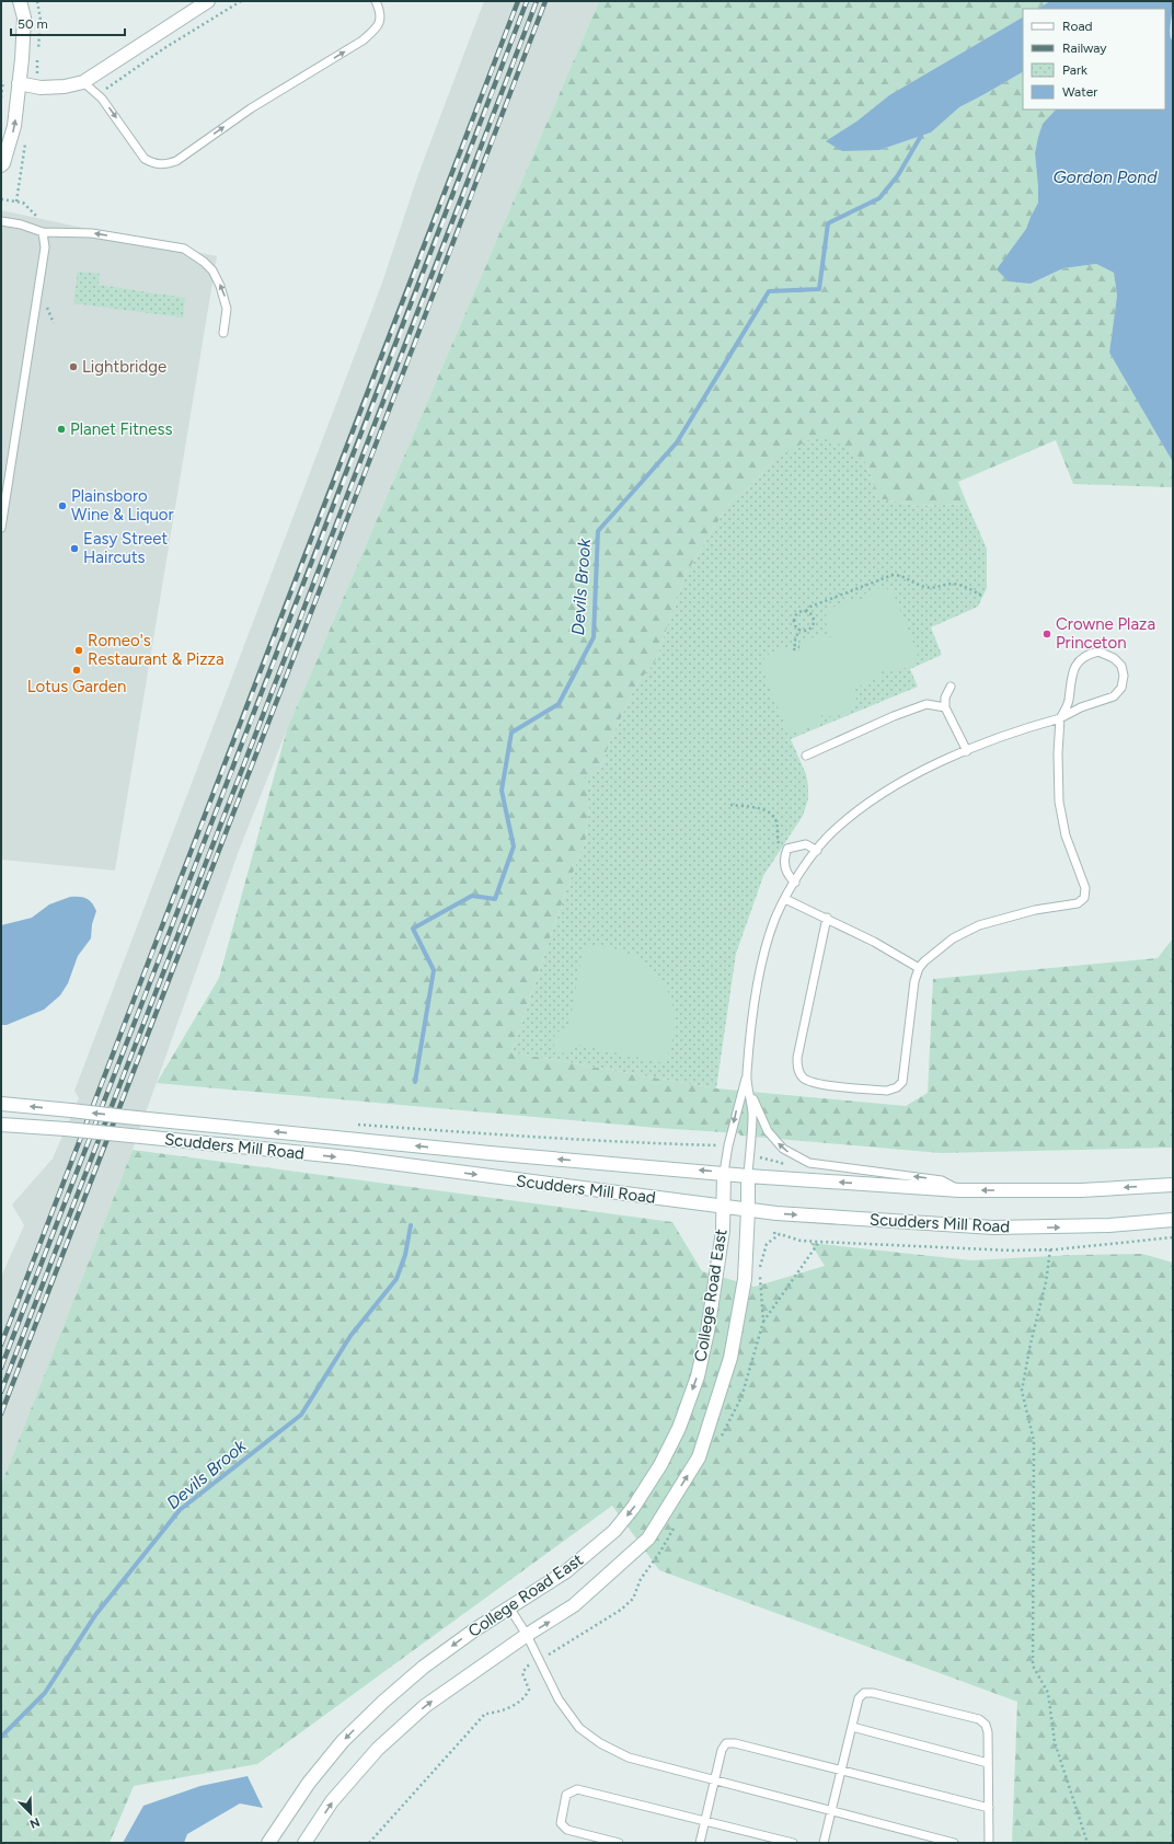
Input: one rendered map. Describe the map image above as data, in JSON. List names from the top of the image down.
{
  "streets": {
    "main road": ["Scudders Mill Road", "College Road East"]
  },
  "crossings": [
    ["Scudders Mill Road", "College Road East"]
  ],
  "water": ["Gordon Pond", "Devils Brook"],
  "places": [
    "Lightbridge",
    "Planet Fitness",
    "Plainsboro Wine & Liquor",
    "Easy Street Haircuts",
    "Crowne Plaza Princeton",
    "Romeo's Restaurant & Pizza",
    "Lotus Garden"
  ],
  "legend": [
    "Road",
    "Railway",
    "Park",
    "Water"
  ],
  "scale_bar": "50 m",
  "north": "bottom right"
}
